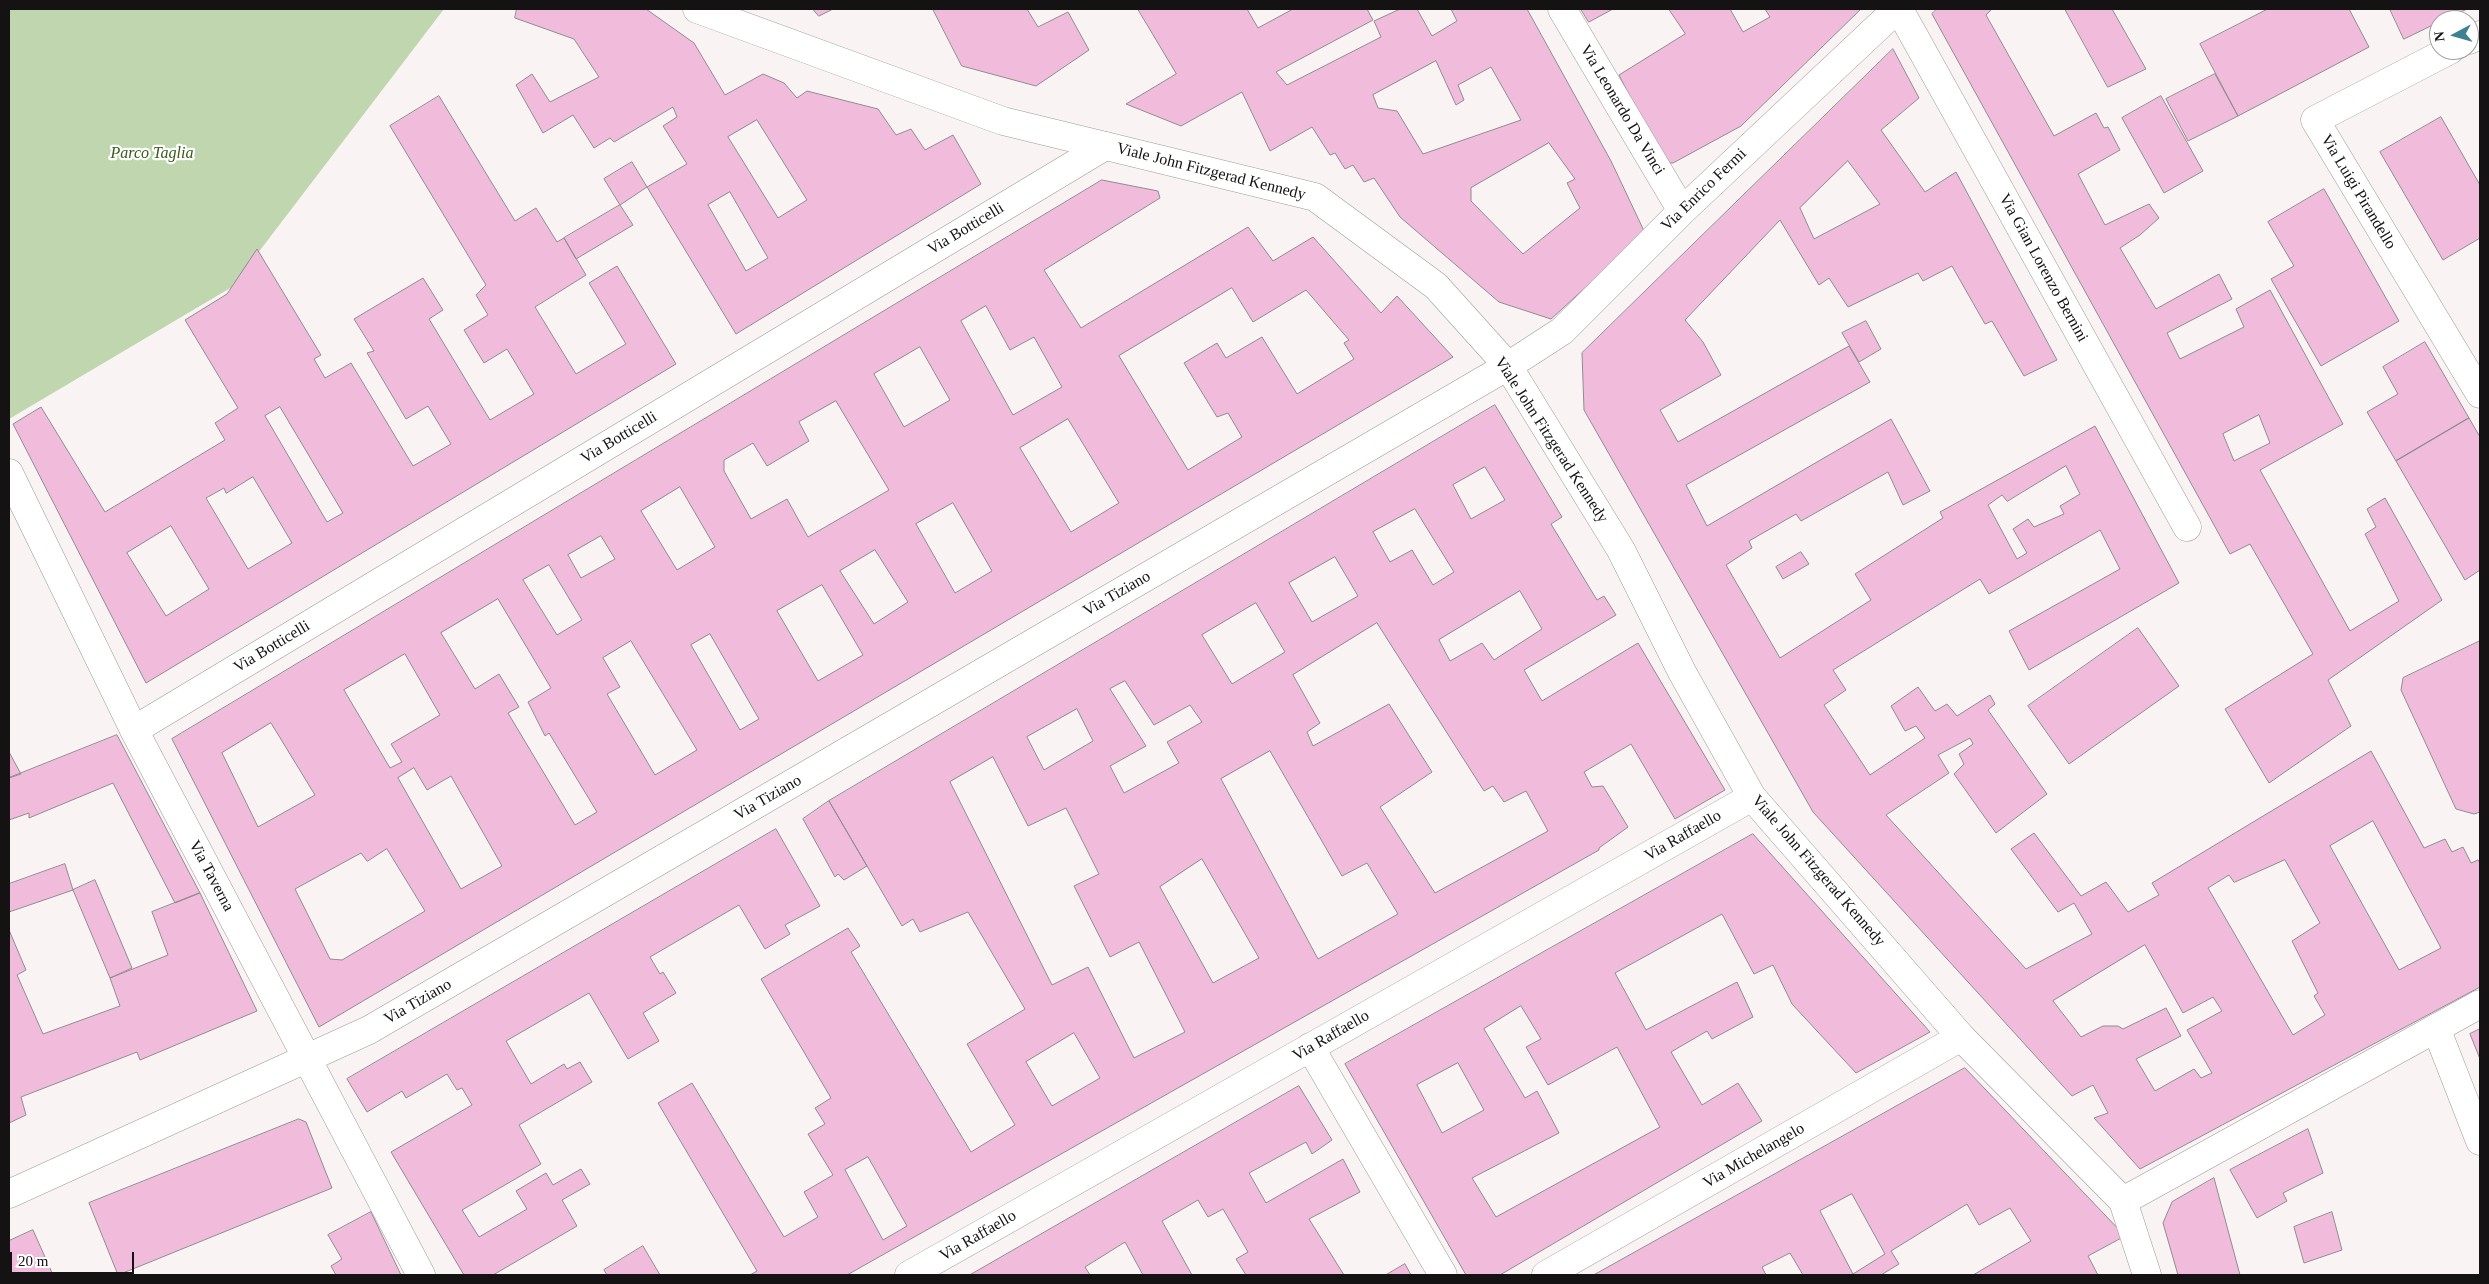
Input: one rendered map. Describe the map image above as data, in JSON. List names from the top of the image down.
{
  "streets": {
    "street": [
      "Via Leonardo Da Vinci",
      "Viale John Fitzgerad Kennedy",
      "Via Enrico Fermi",
      "Via Luigi Pirandello",
      "Via Botticelli",
      "Via Gian Lorenzo Bernini",
      "Via Tiziano",
      "Via Raffaello",
      "Via Taverna",
      "Via Michelangelo"
    ]
  },
  "crossings": [
    ["Via Leonardo Da Vinci", "Via Enrico Fermi"],
    ["Viale John Fitzgerad Kennedy", "Via Enrico Fermi"],
    ["Viale John Fitzgerad Kennedy", "Via Botticelli"],
    ["Viale John Fitzgerad Kennedy", "Via Tiziano"],
    ["Viale John Fitzgerad Kennedy", "Via Raffaello"],
    ["Viale John Fitzgerad Kennedy", "Via Michelangelo"],
    ["Via Enrico Fermi", "Via Gian Lorenzo Bernini"],
    ["Via Enrico Fermi", "Via Tiziano"],
    ["Via Botticelli", "Via Taverna"],
    ["Via Tiziano", "Via Taverna"]
  ],
  "parks": ["Parco Taglia"],
  "scale_bar": "20 m",
  "north": "left"
}
